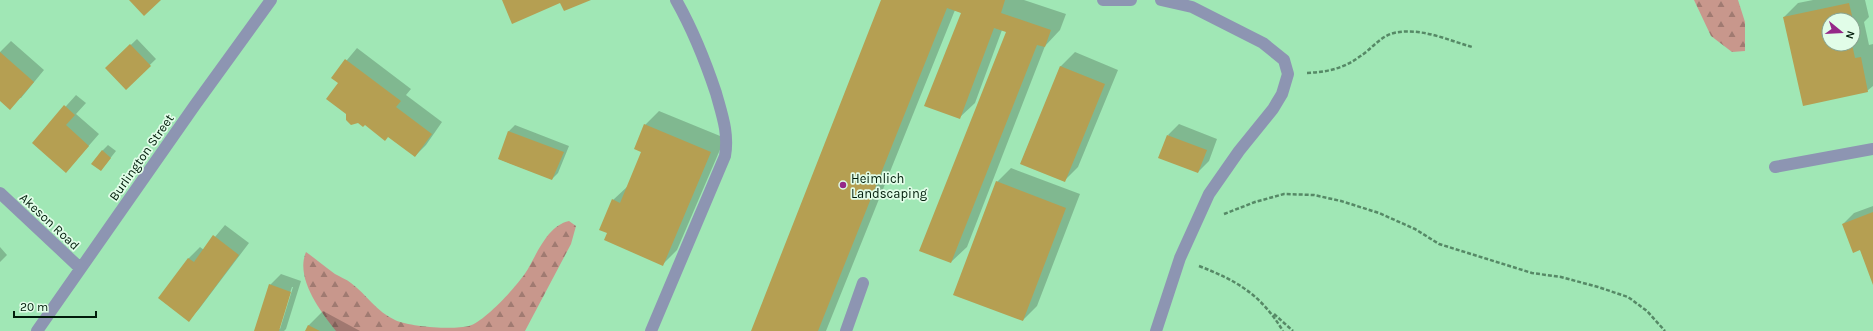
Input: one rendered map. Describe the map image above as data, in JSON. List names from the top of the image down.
{
  "streets": {
    "street": ["Burlington Street", "Akeson Road"]
  },
  "crossings": [
    ["Burlington Street", "Akeson Road"]
  ],
  "places": ["Heimlich Landscaping"],
  "scale_bar": "20 m",
  "north": "right"
}
